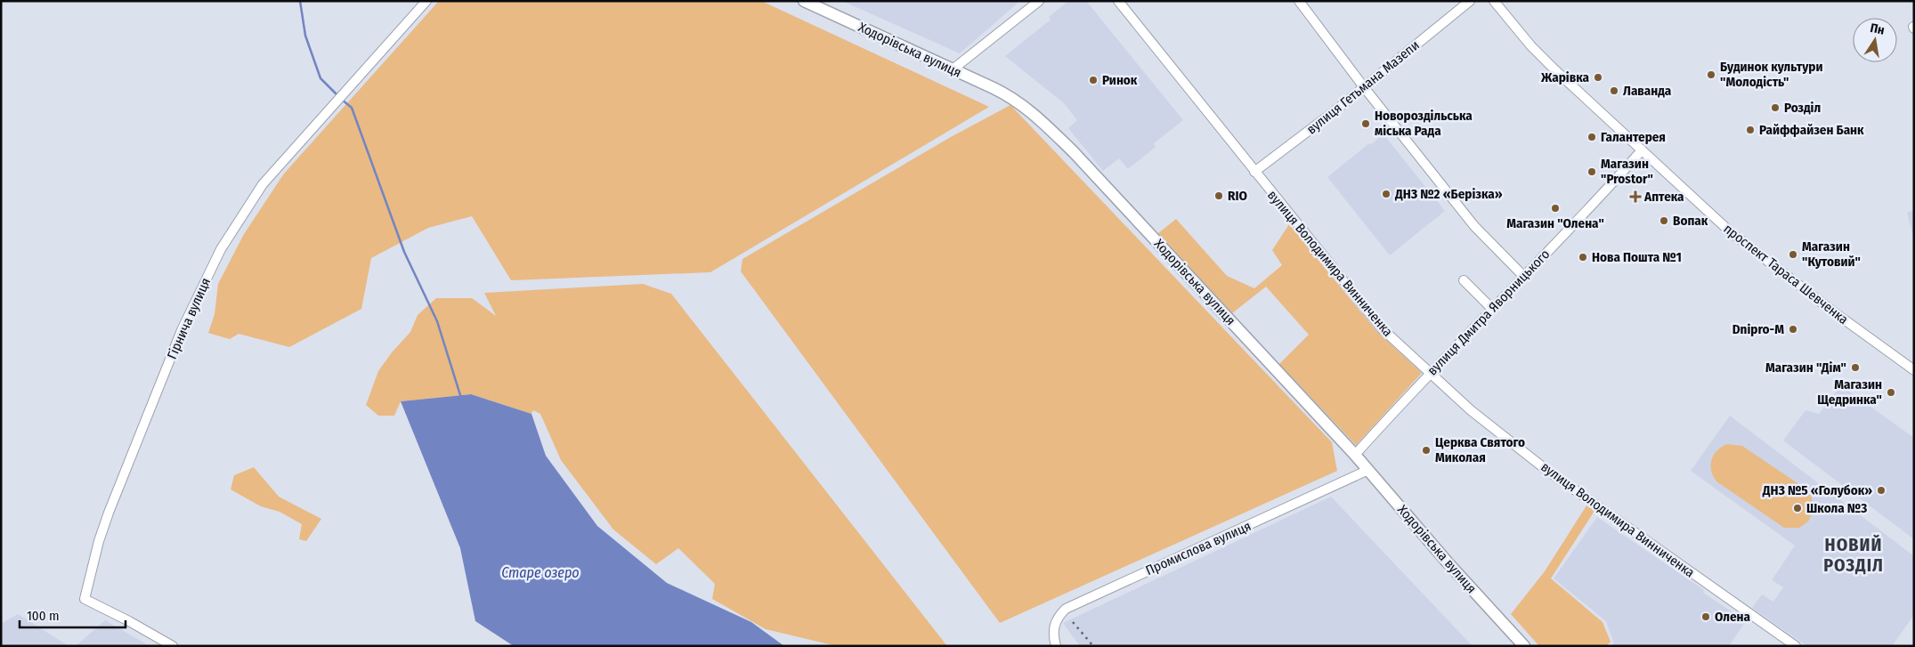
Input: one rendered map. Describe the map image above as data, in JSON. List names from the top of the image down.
{
  "streets": {
    "main road": ["Ходорівська вулиця"],
    "street": [
      "вулиця Гетьмана Мазепи",
      "вулиця Володимира Винниченка",
      "проспект Тараса Шевченка",
      "вулиця Дмитра Яворницького",
      "Гірнича вулиця",
      "Промислова вулиця"
    ]
  },
  "crossings": [
    ["Ходорівська вулиця", "вулиця Дмитра Яворницького"],
    ["Ходорівська вулиця", "Промислова вулиця"],
    ["вулиця Гетьмана Мазепи", "вулиця Володимира Винниченка"],
    ["вулиця Володимира Винниченка", "вулиця Дмитра Яворницького"],
    ["проспект Тараса Шевченка", "вулиця Дмитра Яворницького"]
  ],
  "districts": ["НОВИЙ РОЗДІЛ"],
  "water": ["Старе озеро"],
  "places": {
    "other": [
      "Будинок культури \"Молодість\"",
      "Жарівка",
      "Ринок",
      "Лаванда",
      "Розділ",
      "Новороздільська міська Рада",
      "Райффайзен Банк",
      "Галантерея",
      "Магазин \"Prostor\"",
      "ДНЗ №2 «Берізка»",
      "RIO",
      "Магазин \"Олена\"",
      "Вопак",
      "Магазин \"Кутовий\"",
      "Нова Пошта №1",
      "Dnipro-M",
      "Магазин \"Дім\"",
      "Магазин Щедринка\"",
      "Церква Святого Миколая",
      "ДНЗ №5 «Голубок»",
      "Школа №3",
      "Олена"
    ],
    "health": ["Аптека"]
  },
  "scale_bar": "100 m",
  "north": "top"
}
